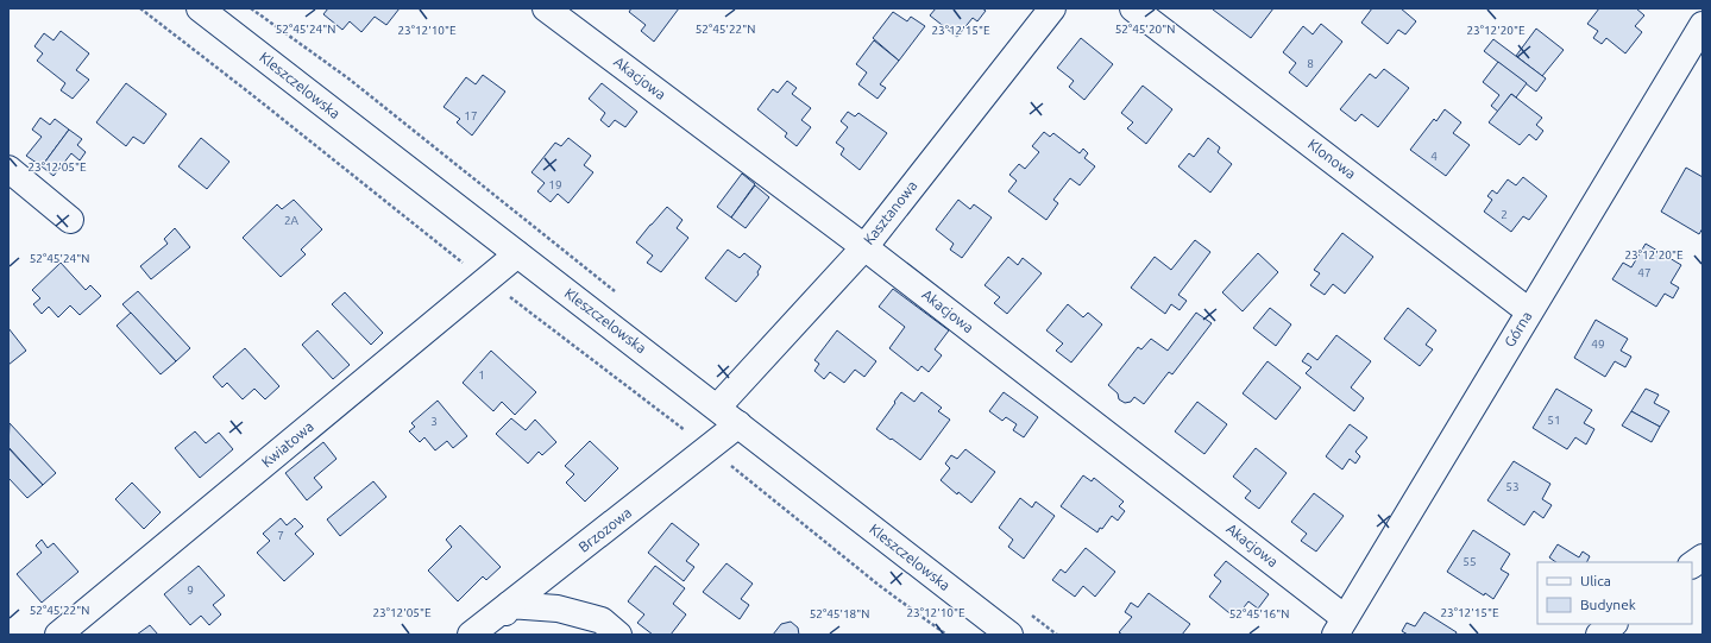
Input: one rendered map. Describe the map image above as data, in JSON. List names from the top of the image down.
{
  "streets": {
    "street": [
      "Akacjowa",
      "Kleszczelowska",
      "Klonowa",
      "Kasztanowa",
      "Górna",
      "Kwiatowa",
      "Brzozowa"
    ]
  },
  "crossings": [
    ["Akacjowa", "Kasztanowa"],
    ["Akacjowa", "Górna"],
    ["Kleszczelowska", "Kasztanowa"],
    ["Kleszczelowska", "Kwiatowa"],
    ["Kleszczelowska", "Brzozowa"],
    ["Klonowa", "Górna"]
  ],
  "house_numbers": [
    "8",
    "17",
    "4",
    "19",
    "2",
    "2A",
    "47",
    "49",
    "1",
    "51",
    "3",
    "53",
    "7",
    "55",
    "9"
  ],
  "legend": ["Ulica", "Budynek"],
  "coordinates": [
    "52°45'24\"N",
    "52°45'22\"N",
    "52°45'20\"N",
    "23°12'20\"E",
    "23°12'10\"E",
    "23°12'15\"E",
    "23°12'05\"E",
    "52°45'18\"N",
    "52°45'16\"N"
  ]
}
